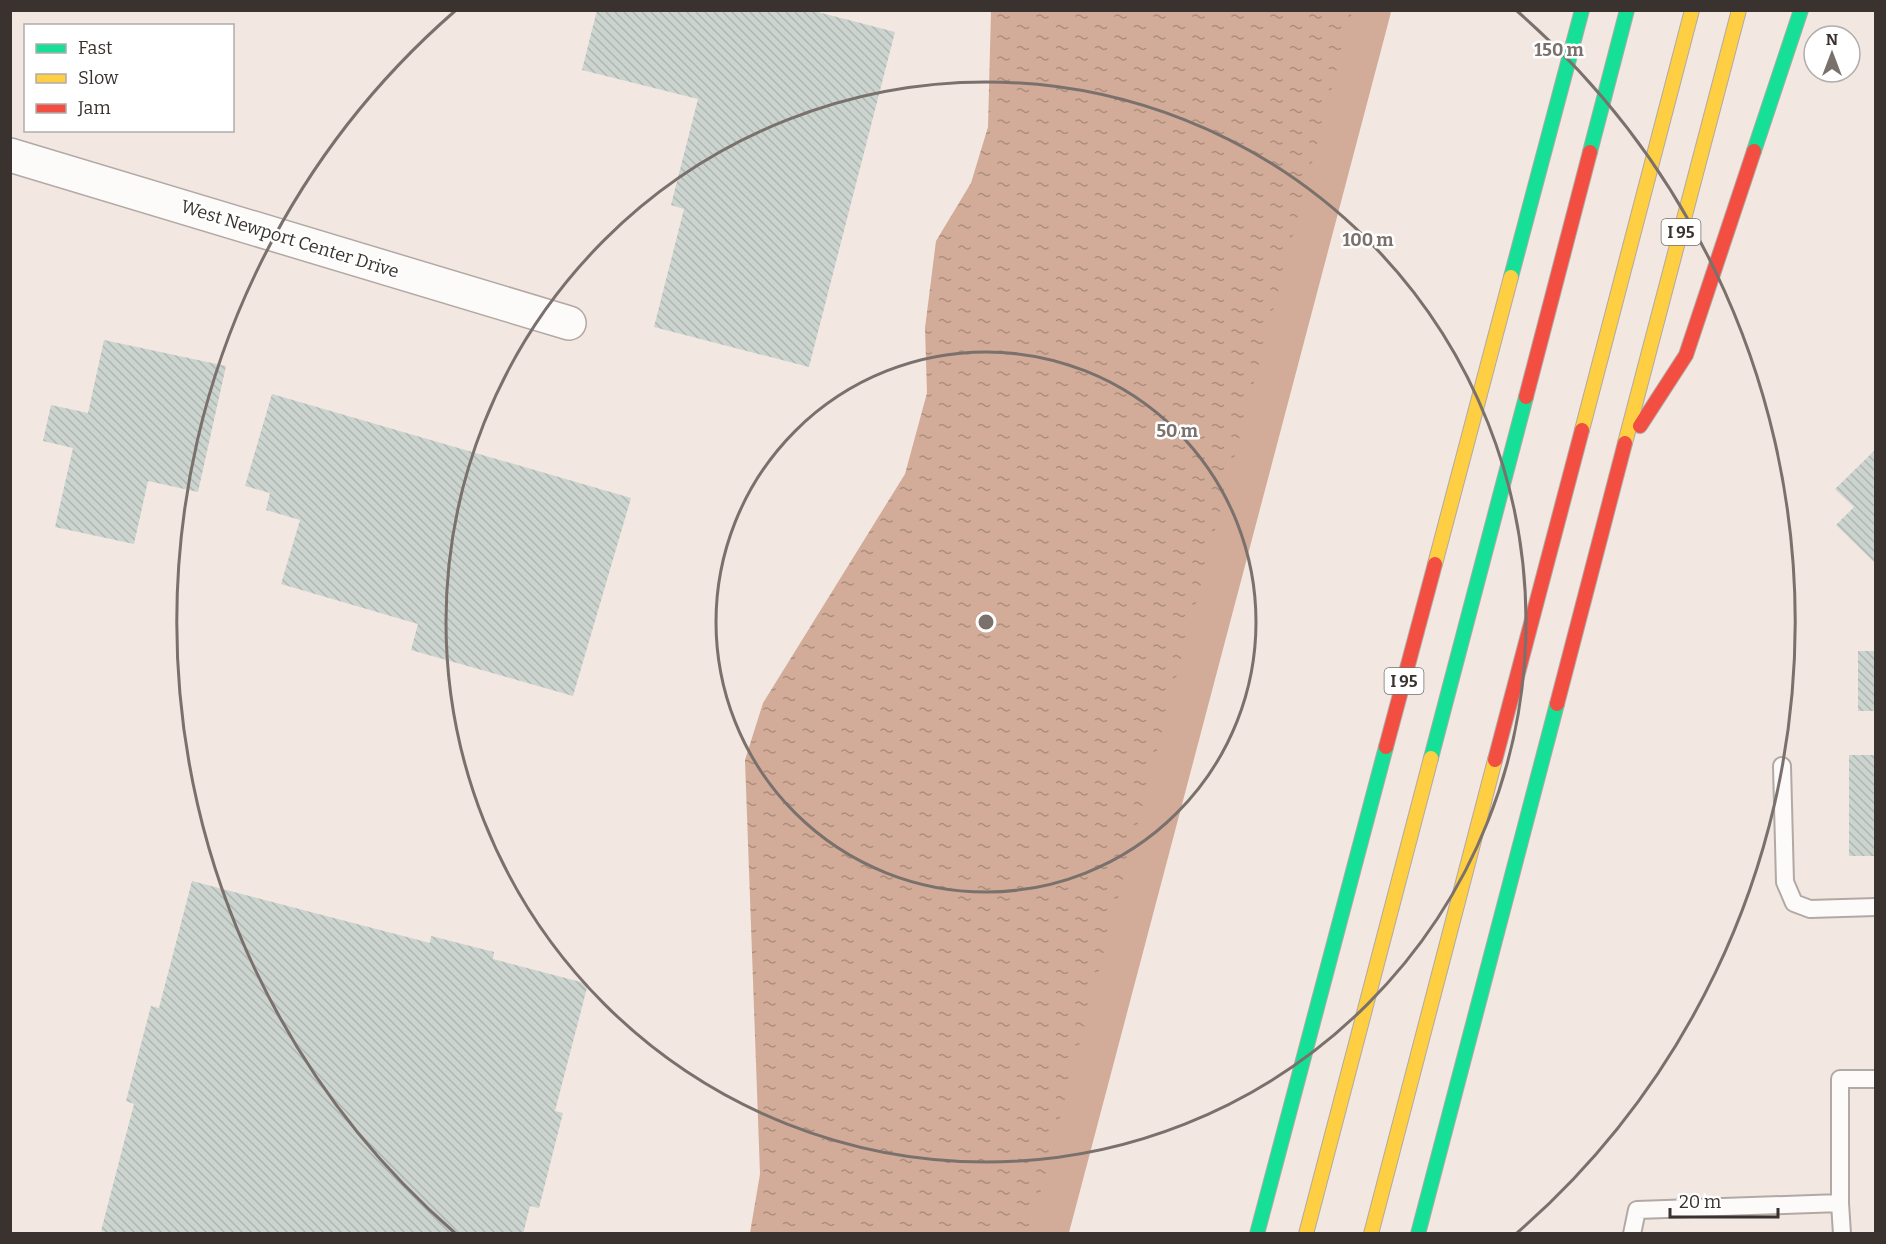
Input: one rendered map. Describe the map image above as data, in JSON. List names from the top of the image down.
{
  "streets": {
    "highway": ["I 95"],
    "street": ["West Newport Center Drive"]
  },
  "legend": ["Fast", "Slow", "Jam"],
  "scale_bar": "20 m",
  "north": "top",
  "rings": ["150 m", "100 m", "50 m"]
}
